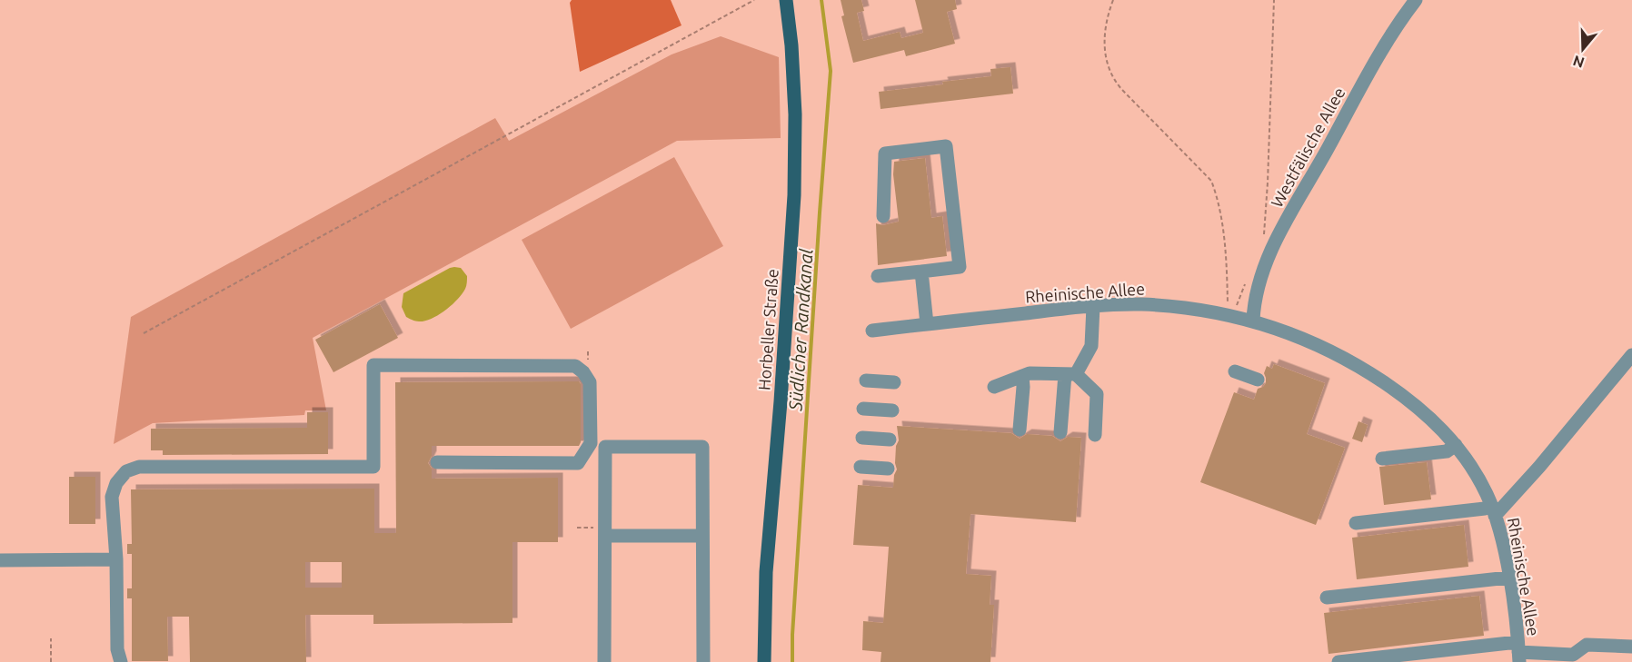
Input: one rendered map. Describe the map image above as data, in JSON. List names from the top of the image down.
{
  "streets": {
    "main road": ["Horbeller Straße"],
    "street": ["Westfälische Allee", "Rheinische Allee"]
  },
  "crossings": [
    ["Westfälische Allee", "Rheinische Allee"]
  ],
  "water": ["Südlicher Randkanal"],
  "north": "bottom"
}
